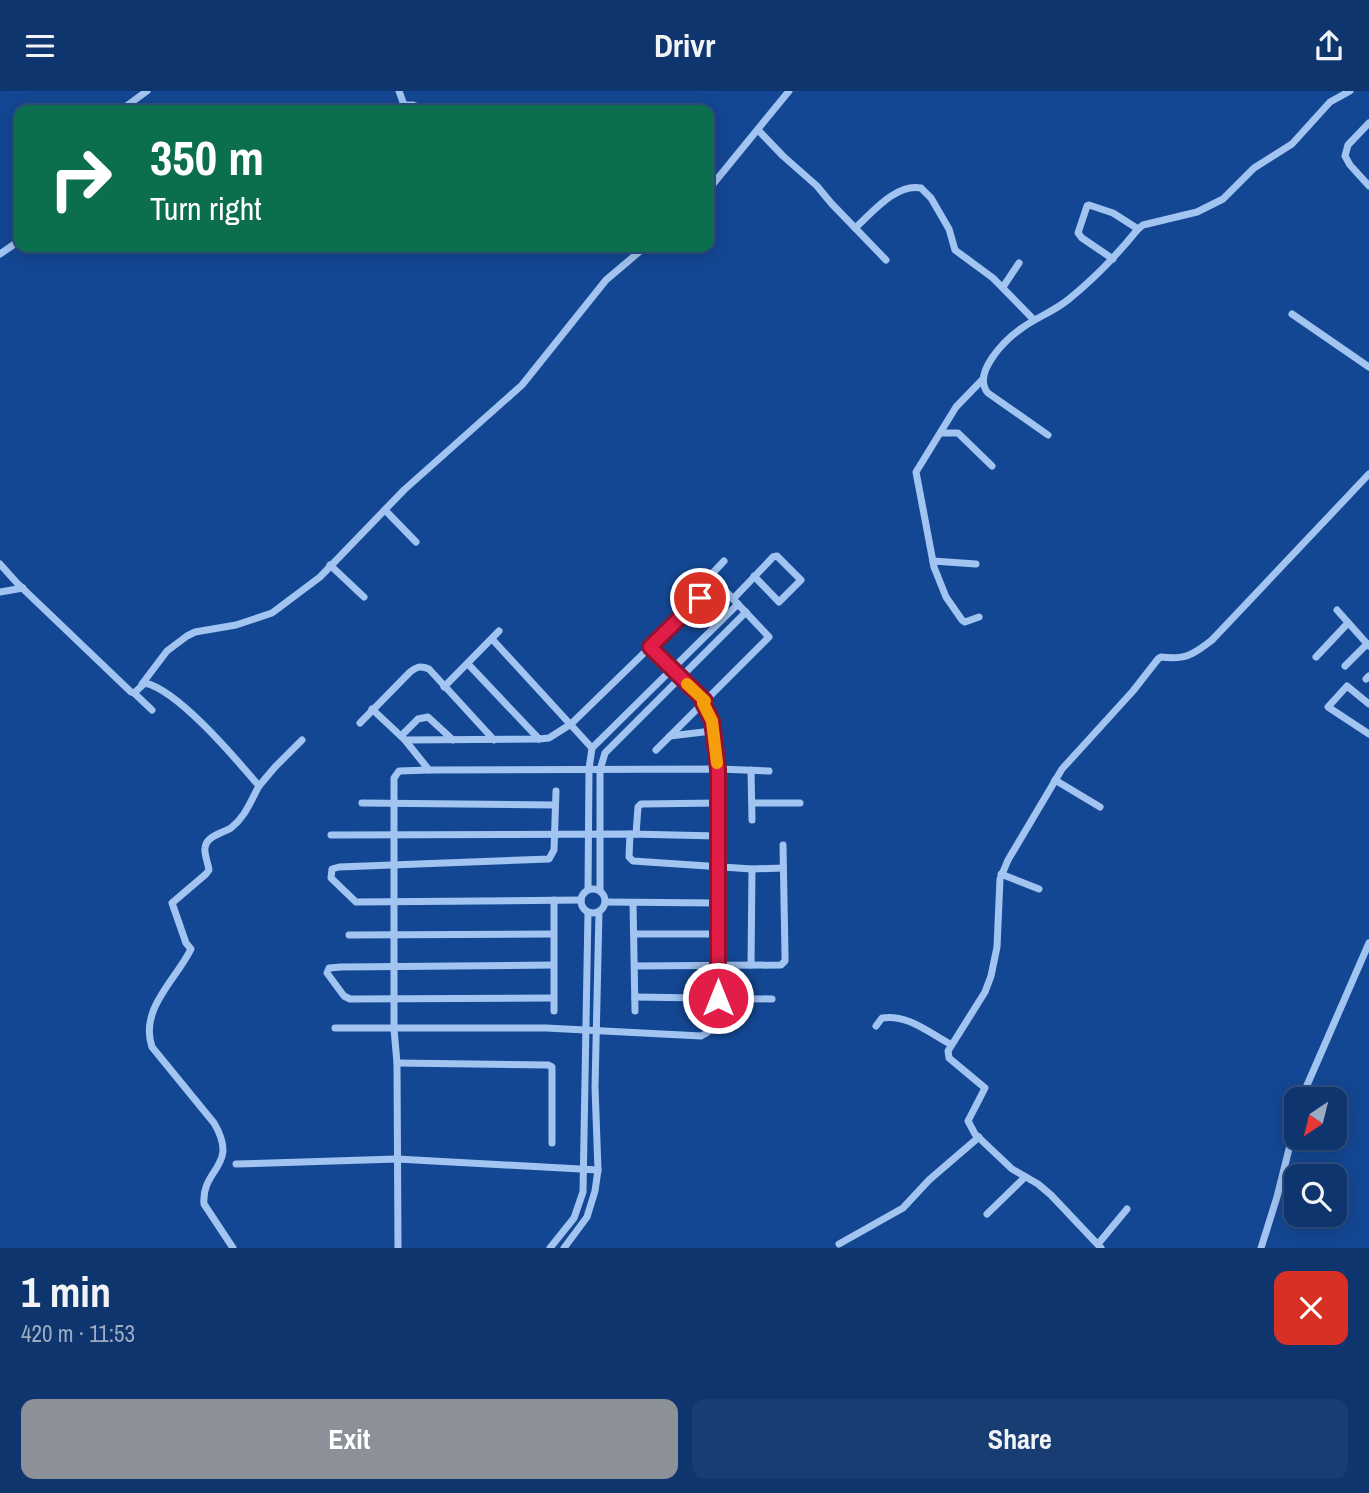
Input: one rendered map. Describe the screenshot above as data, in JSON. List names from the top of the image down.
{
  "north": "bottom left",
  "page": {
    "header": "Drivr",
    "turn": ["350 m", "Turn right"],
    "heading": ["1 min", "420 m · 11:53"],
    "buttons": ["Exit", "Share"]
  }
}
